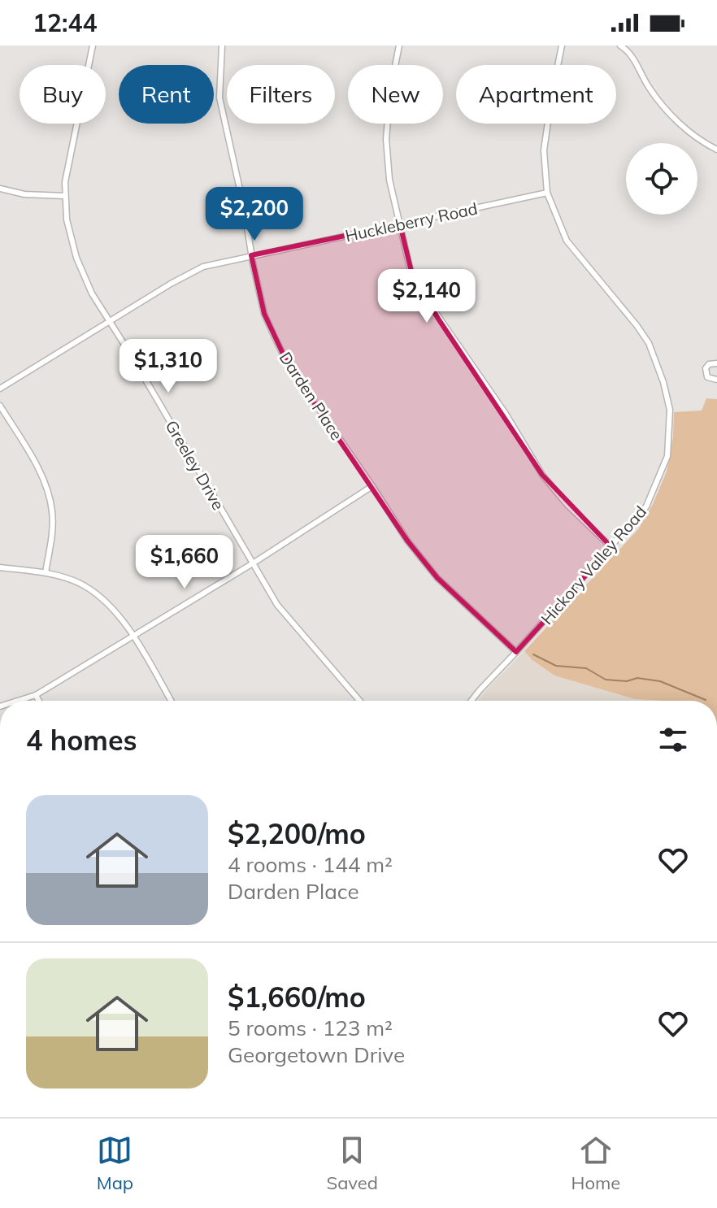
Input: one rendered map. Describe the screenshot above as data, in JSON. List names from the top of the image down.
{
  "streets": {
    "street": [
      "Huckleberry Road",
      "Darden Place",
      "Greeley Drive",
      "Hickory Valley Road"
    ]
  },
  "crossings": [
    ["Huckleberry Road", "Darden Place"],
    ["Huckleberry Road", "Greeley Drive"],
    ["Huckleberry Road", "Hickory Valley Road"],
    ["Darden Place", "Hickory Valley Road"]
  ],
  "page": {
    "status": "12:44",
    "chip": [
      "Buy",
      "Rent",
      "Filters",
      "New",
      "Apartment"
    ],
    "price": [
      "$2,200",
      "$2,140",
      "$1,310",
      "$1,660"
    ],
    "heading": "4 homes",
    "list": [
      {
        "name": "$2,200/mo",
        "note": "4 rooms · 144 m² · Darden Place"
      },
      {
        "name": "$1,660/mo",
        "note": "5 rooms · 123 m² · Georgetown Drive"
      }
    ],
    "tabs": ["Map", "Saved", "Home"]
  }
}
